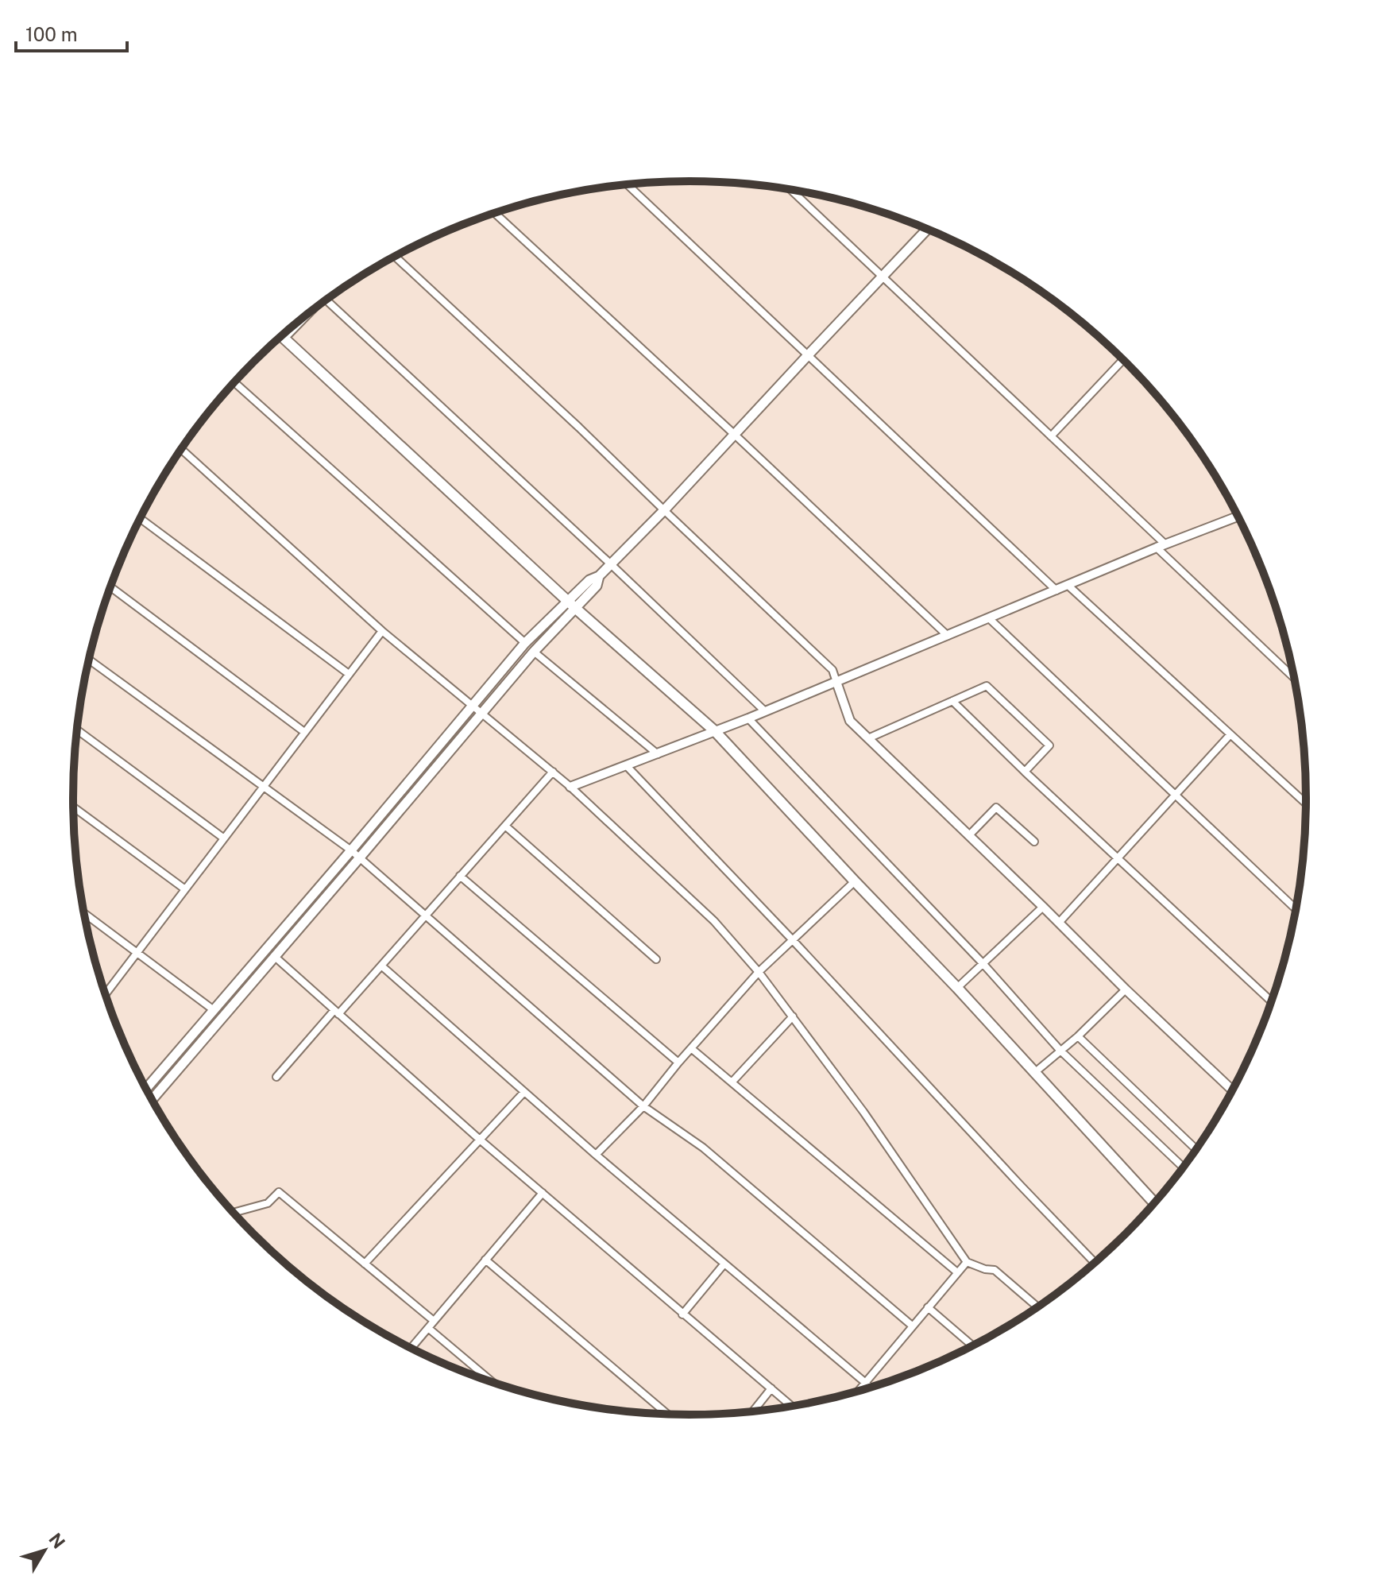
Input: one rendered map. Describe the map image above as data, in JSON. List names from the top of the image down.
{
  "scale_bar": "100 m",
  "north": "top right"
}
